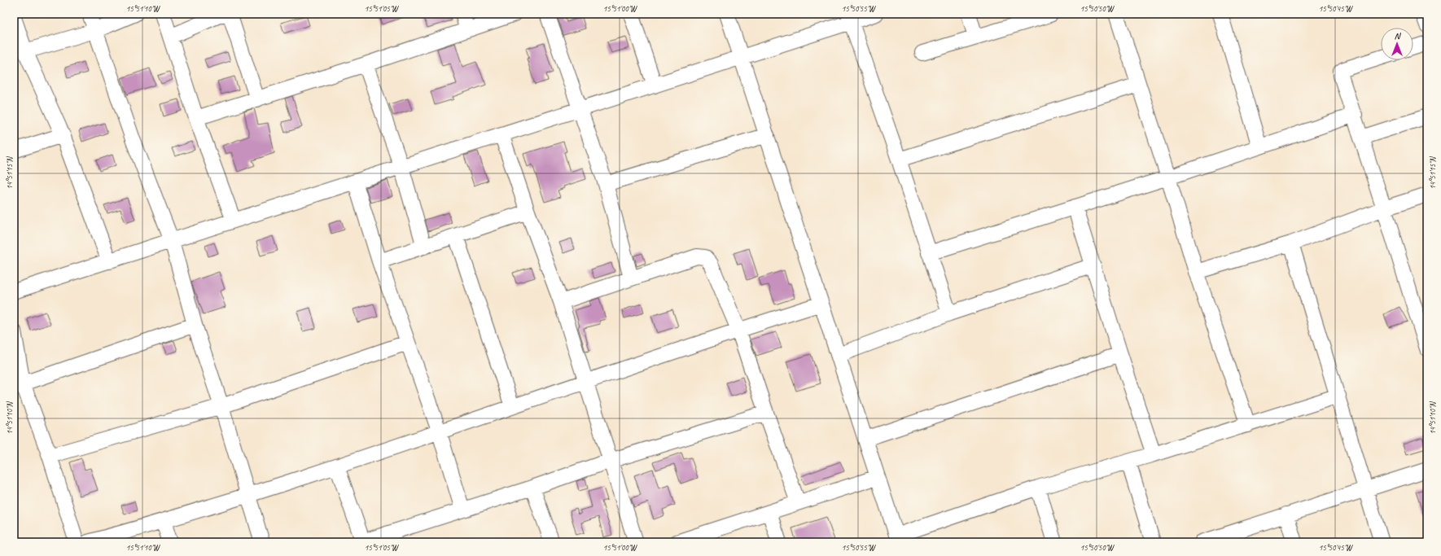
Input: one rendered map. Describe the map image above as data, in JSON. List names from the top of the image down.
{
  "north": "top",
  "coordinates": [
    "15°51'10\"W",
    "15°51'05\"W",
    "15°51'00\"W",
    "15°50'55\"W",
    "15°50'50\"W",
    "15°50'45\"W",
    "14°51'15\"N",
    "14°51'10\"N"
  ]
}
